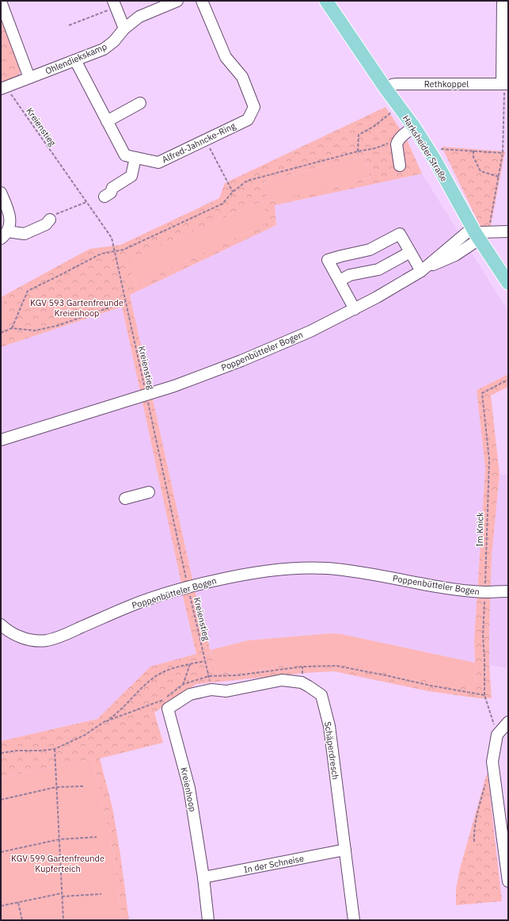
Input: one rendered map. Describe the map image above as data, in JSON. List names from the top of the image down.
{
  "streets": {
    "main road": ["Harksheider Straße"],
    "street": [
      "Ohlendiekskamp",
      "Rethkoppel",
      "Alfred-Jahncke-Ring",
      "Poppenbütteler Bogen",
      "Schäperdresch",
      "Kreienhoop",
      "In der Schneise"
    ],
    "path": ["Kreienstieg", "Im Knick"]
  },
  "crossings": [
    ["Ohlendiekskamp", "Kreienstieg"],
    ["Ohlendiekskamp", "Alfred-Jahncke-Ring"],
    ["Rethkoppel", "Harksheider Straße"],
    ["Kreienstieg", "Poppenbütteler Bogen"],
    ["Kreienstieg", "Schäperdresch"],
    ["Kreienstieg", "Kreienhoop"],
    ["Harksheider Straße", "Poppenbütteler Bogen"],
    ["Poppenbütteler Bogen", "Im Knick"],
    ["Schäperdresch", "Kreienhoop"],
    ["Schäperdresch", "In der Schneise"],
    ["Kreienhoop", "In der Schneise"]
  ],
  "parks": ["KGV 593 Gartenfreunde Kreienhoop", "KGV 599 Gartenfreunde Kupferteich"]
}
